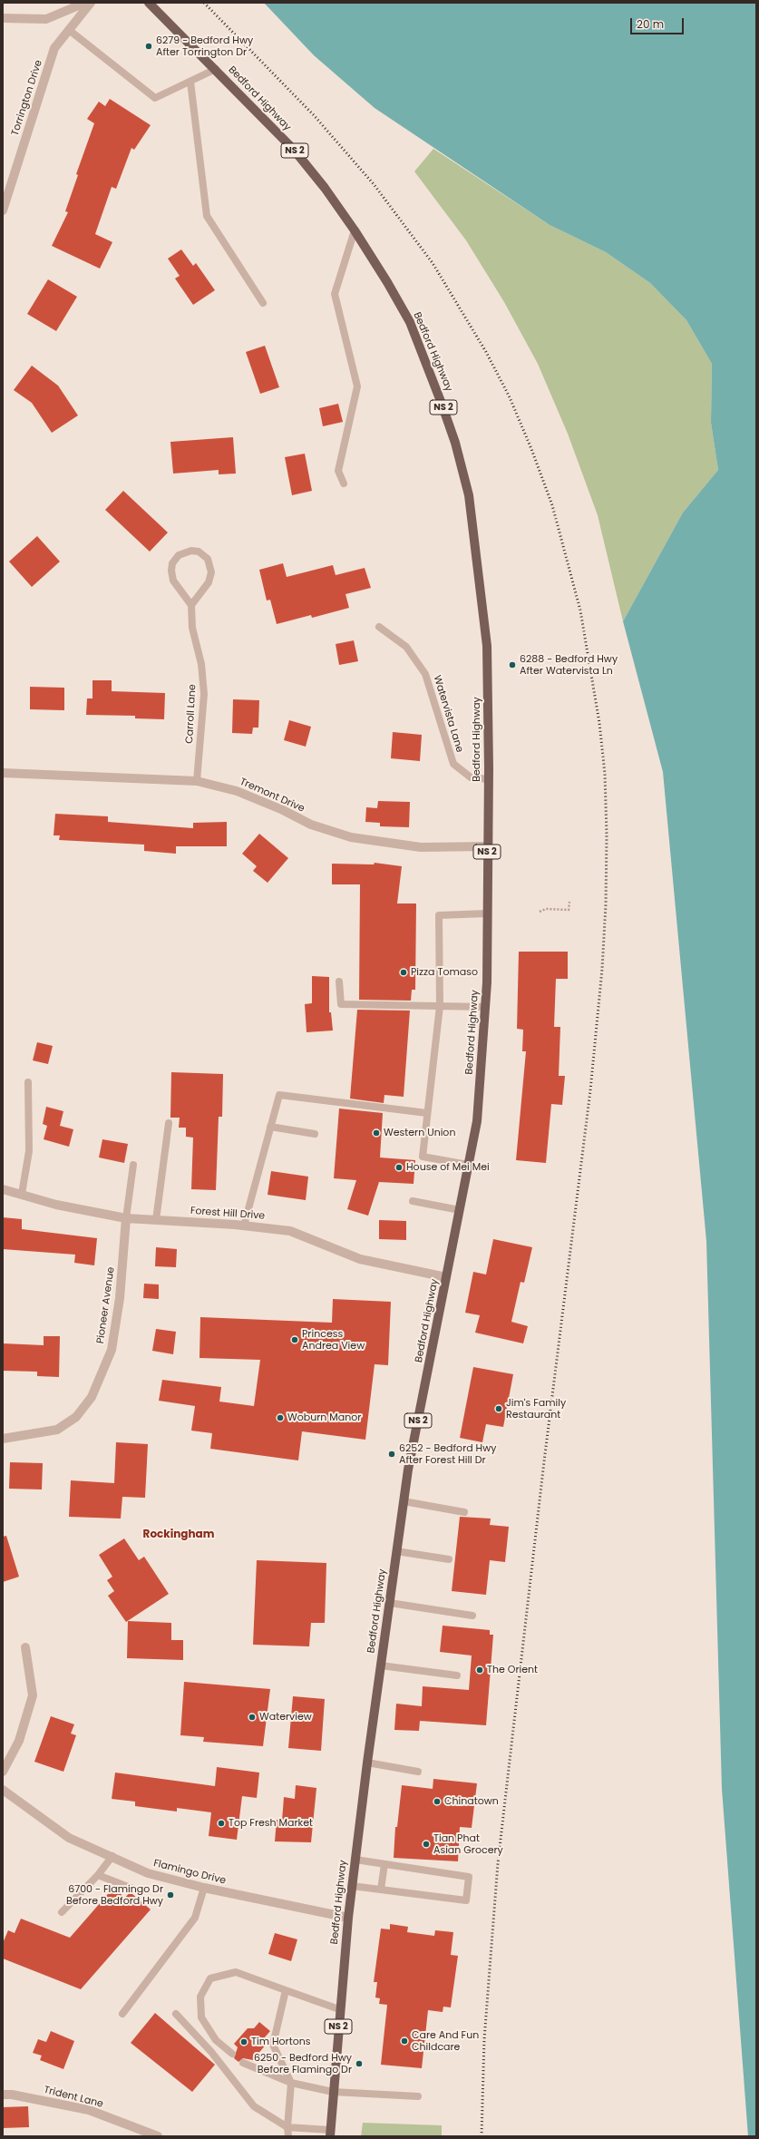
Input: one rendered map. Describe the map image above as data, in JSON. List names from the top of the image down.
{
  "streets": {
    "main road": ["Bedford Highway", "NS 2"],
    "street": [
      "Torrington Drive",
      "Tremont Drive",
      "Forest Hill Drive",
      "Pioneer Avenue",
      "Flamingo Drive",
      "Trident Lane"
    ],
    "lane": ["Carroll Lane", "Watervista Lane"]
  },
  "crossings": [
    ["Bedford Highway", "Watervista Lane"],
    ["Bedford Highway", "Tremont Drive"],
    ["Bedford Highway", "Forest Hill Drive"],
    ["Bedford Highway", "Flamingo Drive"],
    ["Carroll Lane", "Tremont Drive"],
    ["Forest Hill Drive", "Pioneer Avenue"]
  ],
  "districts": ["Rockingham"],
  "places": [
    "6279 - Bedford Hwy After Torrington Dr",
    "6288 - Bedford Hwy After Watervista Ln",
    "Pizza Tomaso",
    "Western Union",
    "House of Mei Mei",
    "Princess Andrea View",
    "Jim's Family Restaurant",
    "Woburn Manor",
    "6252 - Bedford Hwy After Forest Hill Dr",
    "The Orient",
    "Waterview",
    "Chinatown",
    "Top Fresh Market",
    "Tian Phat Asian Grocery",
    "6700 - Flamingo Dr Before Bedford Hwy",
    "Care And Fun Childcare",
    "Tim Hortons",
    "6250 - Bedford Hwy Before Flamingo Dr"
  ],
  "scale_bar": "20 m"
}
